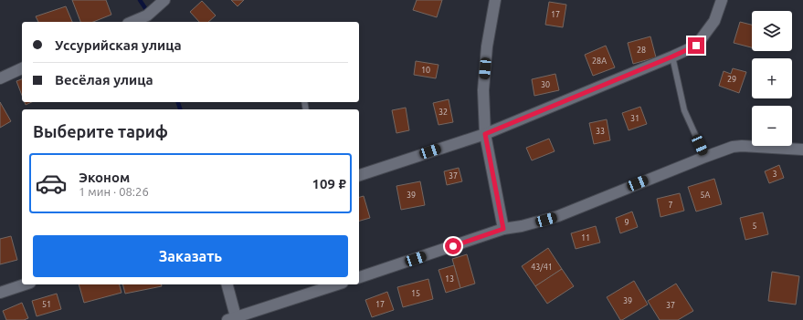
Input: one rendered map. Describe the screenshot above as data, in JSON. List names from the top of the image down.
{
  "house_numbers": [
    "17",
    "28",
    "28А",
    "10",
    "29",
    "30",
    "32",
    "31",
    "33",
    "3",
    "37",
    "39",
    "5А",
    "7",
    "9",
    "5",
    "11",
    "43/41",
    "13",
    "15",
    "39",
    "51",
    "17",
    "37"
  ],
  "page": {
    "map_buttons": ["+", "−"],
    "banner": ["Уссурийская улица", "Весёлая улица"],
    "heading": "Выберите тариф",
    "list": [
      {
        "name": "Эконом",
        "note": "1 мин · 08:26",
        "value": "109 ₽"
      }
    ],
    "buttons": "Заказать"
  }
}
